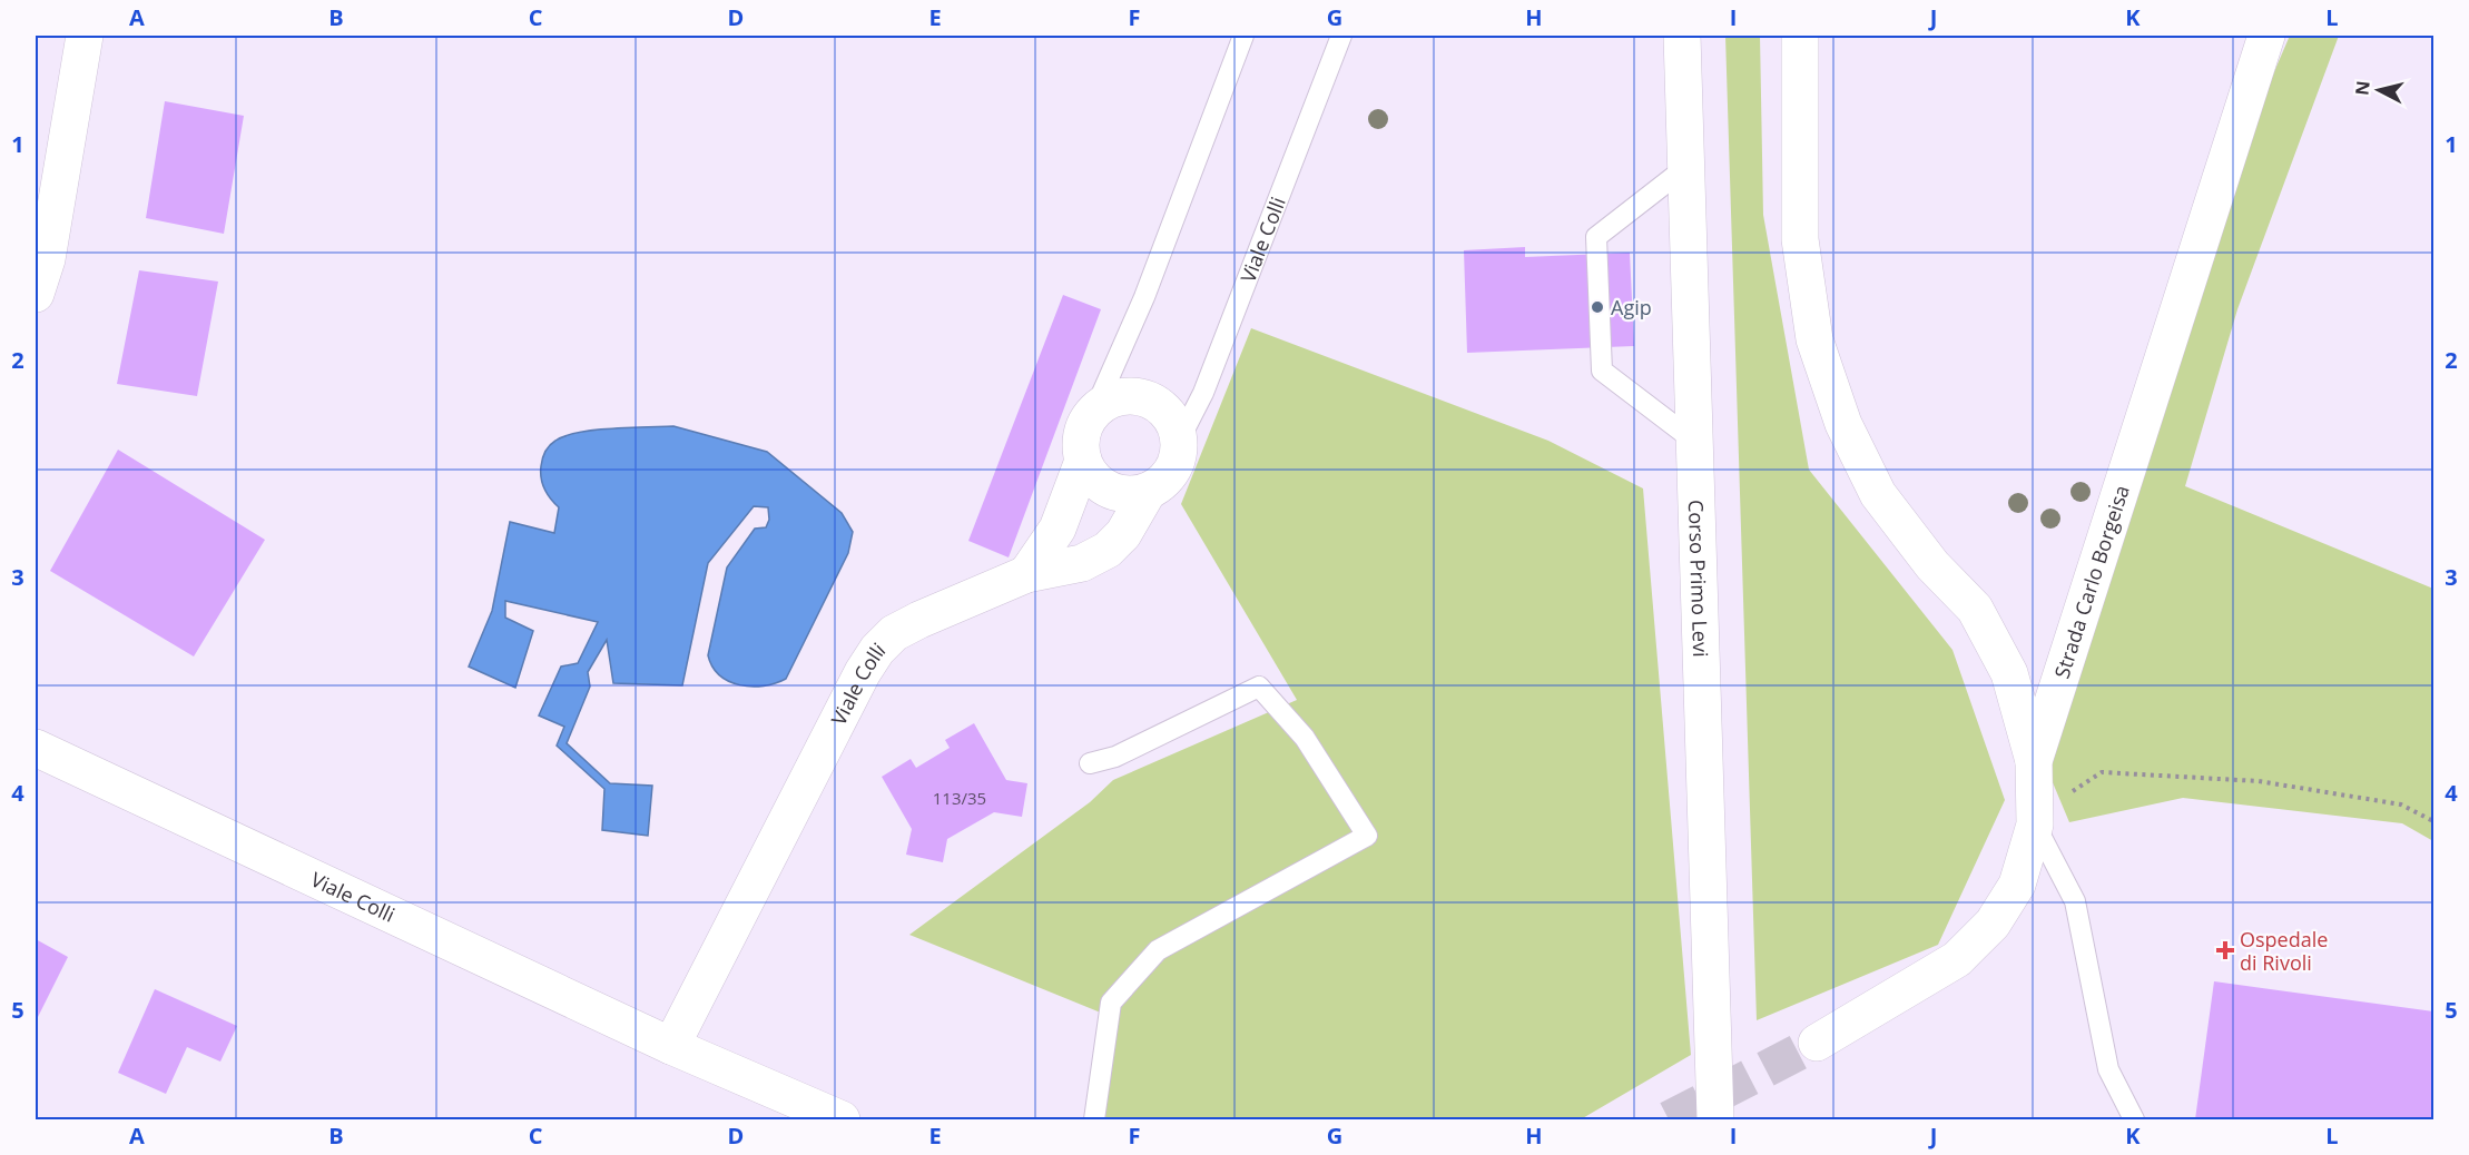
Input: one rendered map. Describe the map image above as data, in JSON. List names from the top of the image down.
{
  "streets": {
    "street": ["Viale Colli", "Corso Primo Levi", "Strada Carlo Borgeisa"]
  },
  "places": {
    "other": ["Agip"],
    "health": ["Ospedale di Rivoli"]
  },
  "house_numbers": ["113/35"],
  "north": "left",
  "grid": {
    "columns": [
      "A",
      "B",
      "C",
      "D",
      "E",
      "F",
      "G",
      "H",
      "I",
      "J",
      "K",
      "L"
    ],
    "rows": [
      "1",
      "2",
      "3",
      "4",
      "5"
    ]
  }
}
